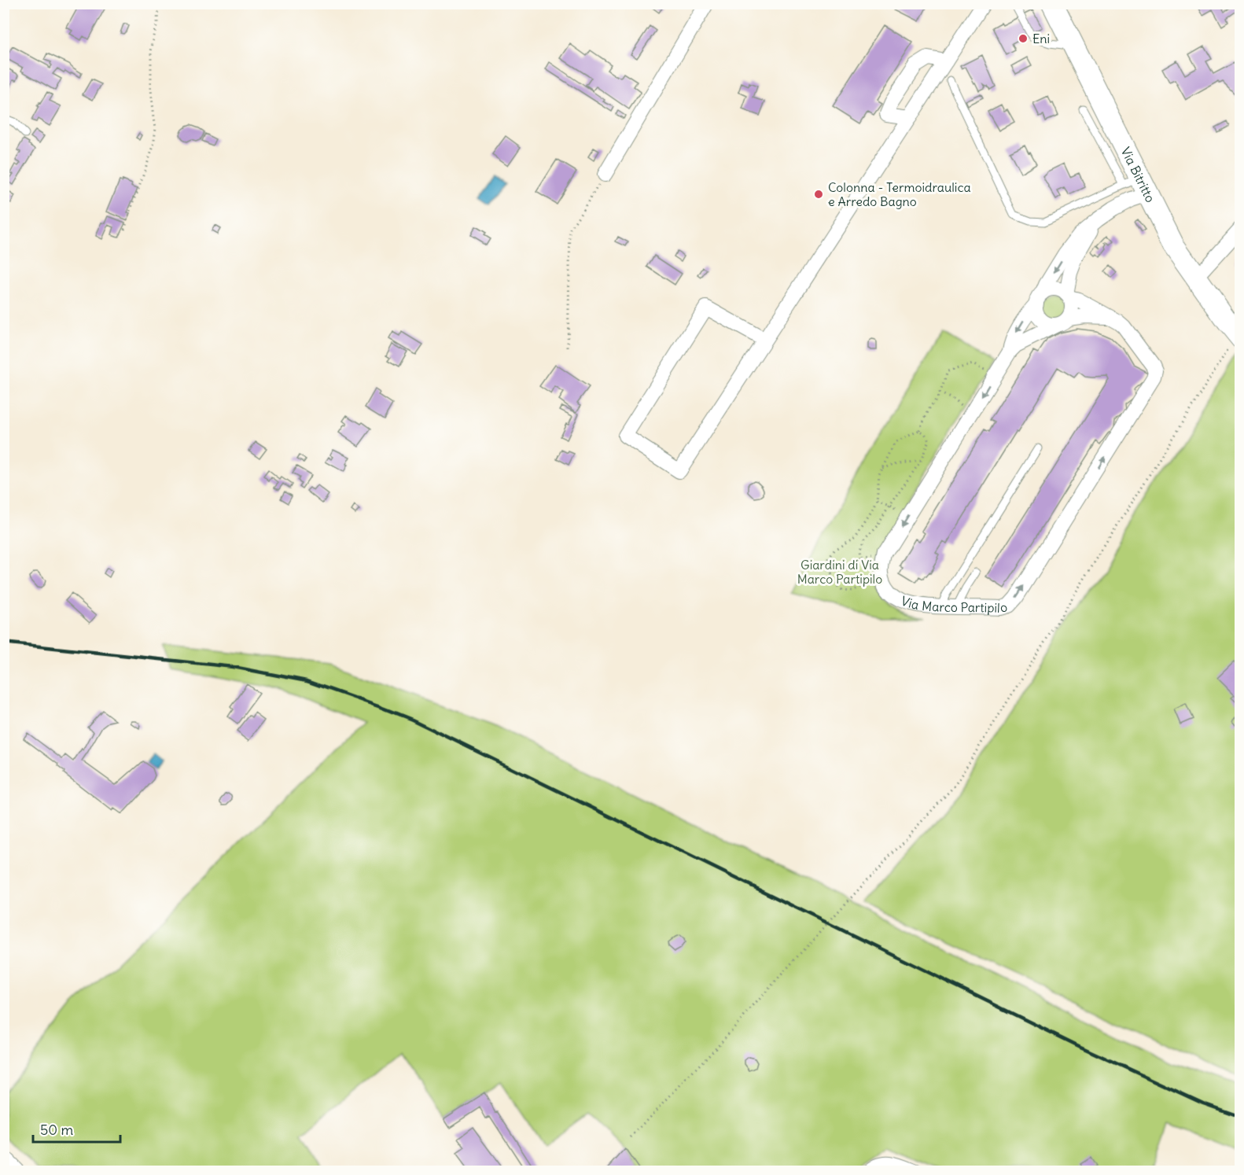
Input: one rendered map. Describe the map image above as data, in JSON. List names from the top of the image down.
{
  "streets": {
    "main road": ["Via Bitritto"],
    "street": ["Via Marco Partipilo"]
  },
  "crossings": [
    ["Via Bitritto", "Via Marco Partipilo"]
  ],
  "parks": ["Giardini di Via Marco Partipilo"],
  "places": ["Eni", "Colonna - Termoidraulica e Arredo Bagno"],
  "scale_bar": "50 m"
}
